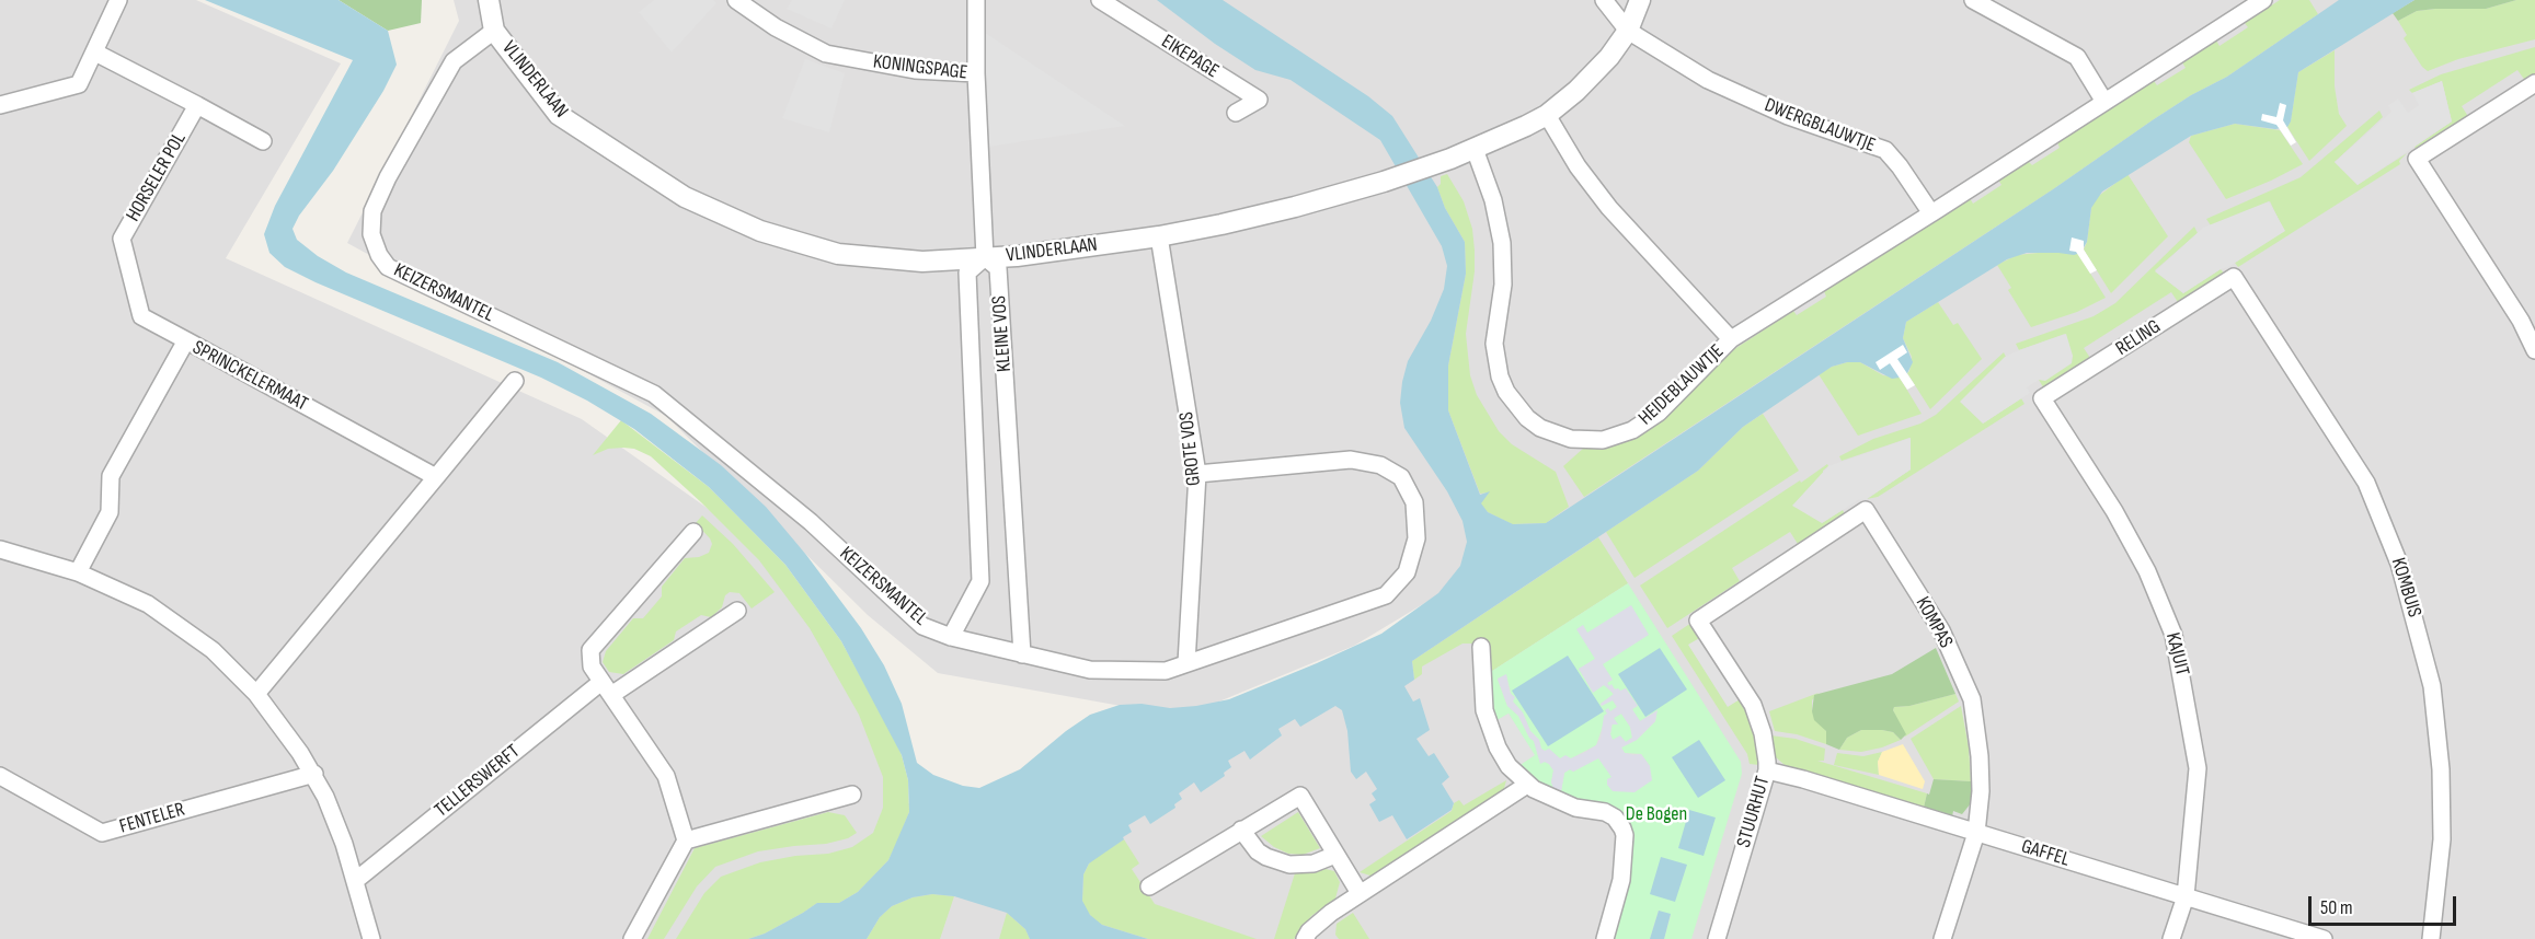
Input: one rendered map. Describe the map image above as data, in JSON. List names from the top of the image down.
{
  "streets": {
    "street": [
      "EIKEPAGE",
      "KONINGSPAGE",
      "VLINDERLAAN",
      "DWERGBLAUWTJE",
      "HORSELER POL",
      "KEIZERSMANTEL",
      "KLEINE VOS",
      "RELING",
      "SPRINCKELERMAAT",
      "HEIDEBLAUWTJE",
      "GROTE VOS",
      "KOMBUIS",
      "KOMPAS",
      "KAJUIT",
      "TELLERSWERFT",
      "STUURHUT",
      "FENTELER",
      "GAFFEL"
    ]
  },
  "crossings": [
    ["KONINGSPAGE", "VLINDERLAAN"],
    ["KONINGSPAGE", "KLEINE VOS"],
    ["VLINDERLAAN", "DWERGBLAUWTJE"],
    ["VLINDERLAAN", "KEIZERSMANTEL"],
    ["VLINDERLAAN", "KLEINE VOS"],
    ["VLINDERLAAN", "HEIDEBLAUWTJE"],
    ["VLINDERLAAN", "GROTE VOS"],
    ["DWERGBLAUWTJE", "HEIDEBLAUWTJE"],
    ["HORSELER POL", "SPRINCKELERMAAT"],
    ["KEIZERSMANTEL", "KLEINE VOS"],
    ["KEIZERSMANTEL", "GROTE VOS"],
    ["RELING", "KOMBUIS"],
    ["RELING", "KAJUIT"],
    ["KOMPAS", "STUURHUT"],
    ["KOMPAS", "GAFFEL"],
    ["KAJUIT", "GAFFEL"],
    ["STUURHUT", "GAFFEL"]
  ],
  "parks": ["De Bogen"],
  "scale_bar": "50 m"
}
